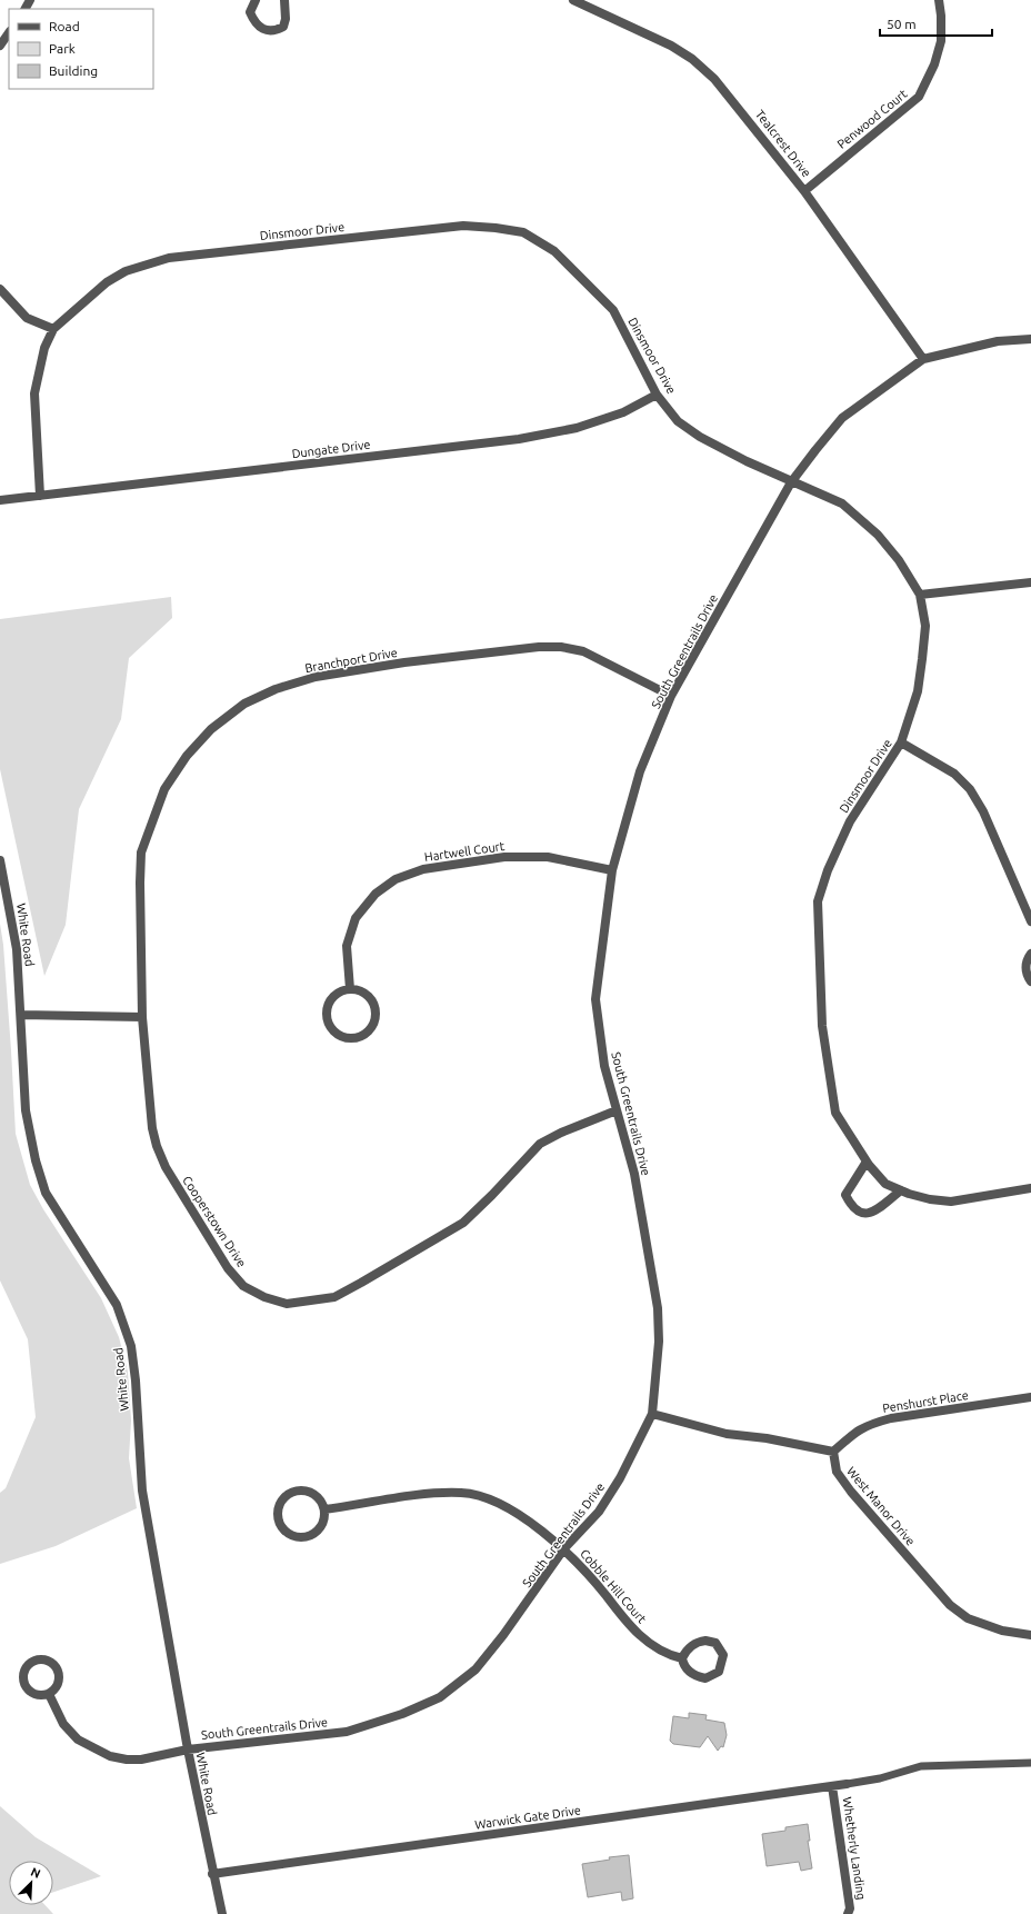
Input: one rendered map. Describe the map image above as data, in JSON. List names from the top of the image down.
{
  "streets": {
    "street": [
      "Penwood Court",
      "Tealcrest Drive",
      "Dinsmoor Drive",
      "Dungate Drive",
      "South Greentrails Drive",
      "Branchport Drive",
      "Hartwell Court",
      "White Road",
      "Cooperstown Drive",
      "Penshurst Place",
      "West Manor Drive",
      "Cobble Hill Court",
      "Warwick Gate Drive",
      "Whetherly Landing"
    ]
  },
  "crossings": [
    ["Penwood Court", "Tealcrest Drive"],
    ["Tealcrest Drive", "South Greentrails Drive"],
    ["Dinsmoor Drive", "Dungate Drive"],
    ["Dinsmoor Drive", "South Greentrails Drive"],
    ["South Greentrails Drive", "Branchport Drive"],
    ["South Greentrails Drive", "Hartwell Court"],
    ["South Greentrails Drive", "White Road"],
    ["South Greentrails Drive", "Cooperstown Drive"],
    ["South Greentrails Drive", "Cobble Hill Court"],
    ["Branchport Drive", "Cooperstown Drive"],
    ["White Road", "Warwick Gate Drive"],
    ["Penshurst Place", "West Manor Drive"],
    ["Warwick Gate Drive", "Whetherly Landing"]
  ],
  "legend": ["Road", "Park", "Building"],
  "scale_bar": "50 m",
  "north": "top right"
}
